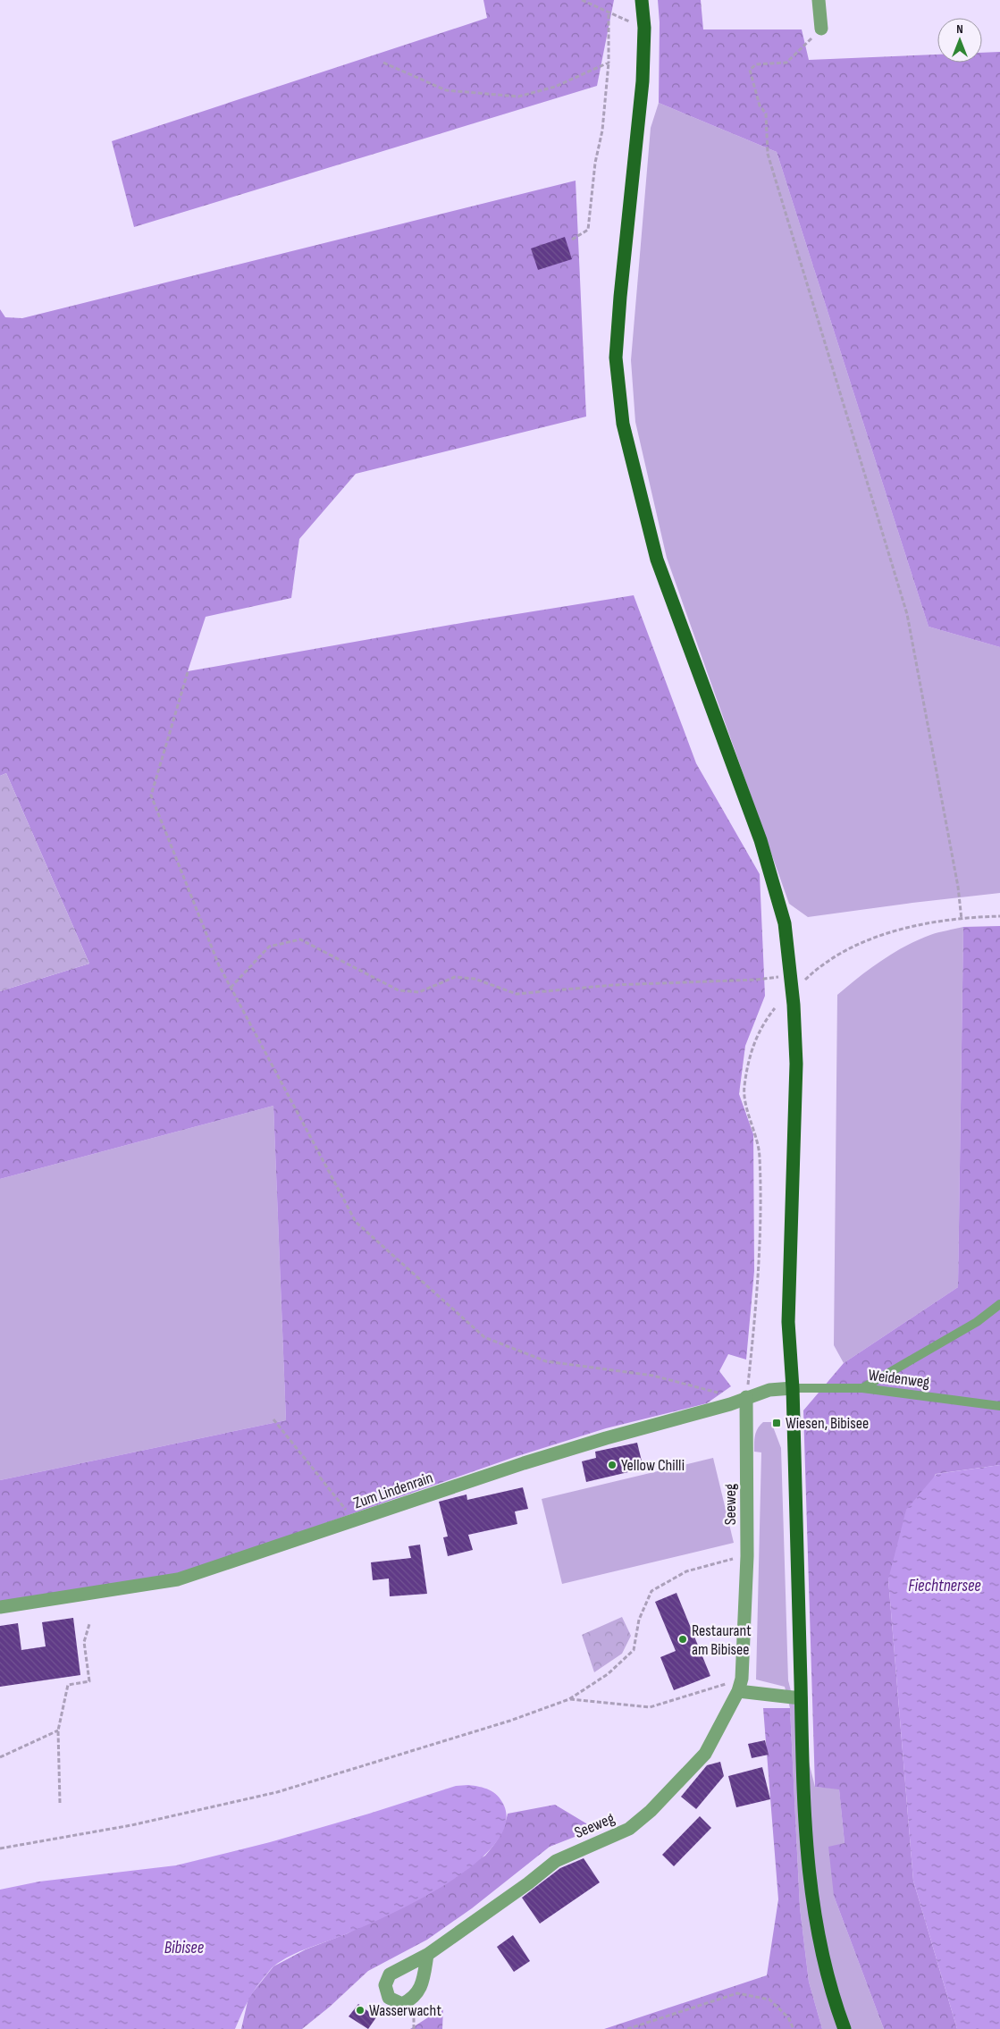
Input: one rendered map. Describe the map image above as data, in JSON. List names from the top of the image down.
{
  "streets": {
    "street": ["Zum Lindenrain", "Seeweg"],
    "lane": ["Weidenweg"]
  },
  "crossings": [
    ["Weidenweg", "Zum Lindenrain"],
    ["Zum Lindenrain", "Seeweg"]
  ],
  "water": ["Fiechtnersee", "Bibisee"],
  "places": {
    "transit": ["Wiesen, Bibisee"],
    "other": ["Yellow Chilli", "Restaurant am Bibisee", "Wasserwacht"]
  },
  "north": "top"
}
